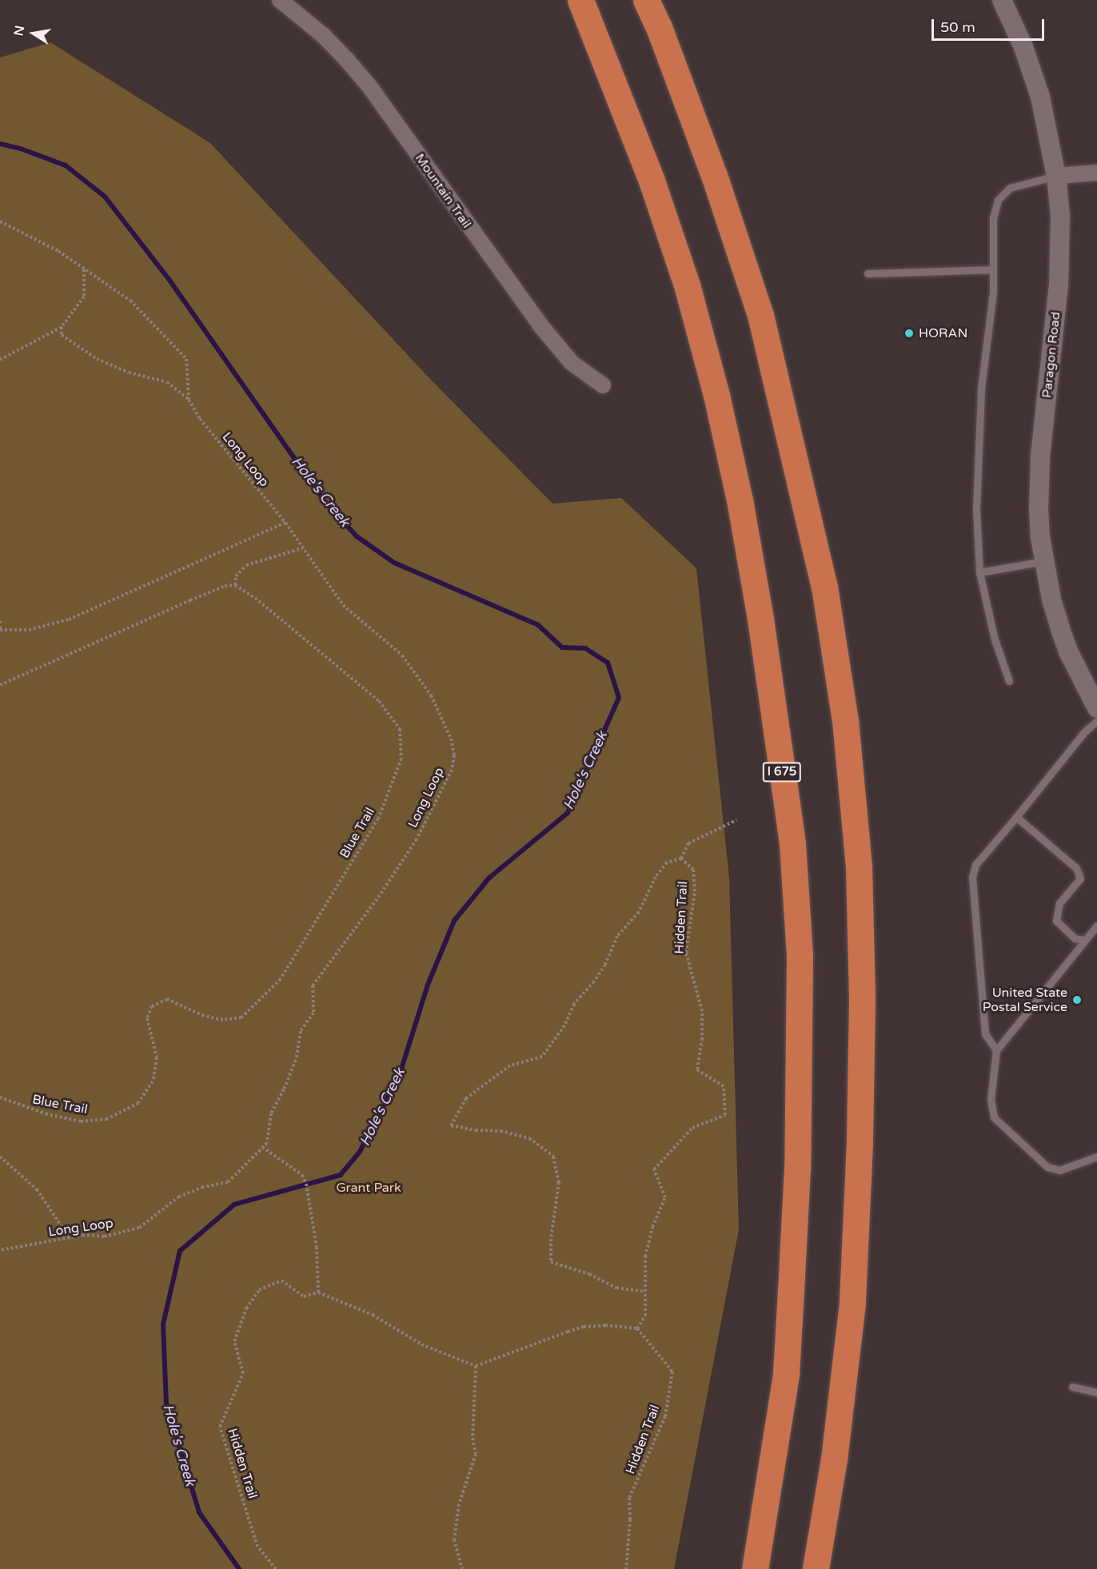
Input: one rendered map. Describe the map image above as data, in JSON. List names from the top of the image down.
{
  "streets": {
    "highway": ["I 675"],
    "street": ["Mountain Trail", "Paragon Road"],
    "path": ["Long Loop", "Blue Trail", "Hidden Trail"]
  },
  "water": ["Hole's Creek"],
  "parks": ["Grant Park"],
  "places": ["HORAN", "United State Postal Service"],
  "scale_bar": "50 m",
  "north": "left"
}
